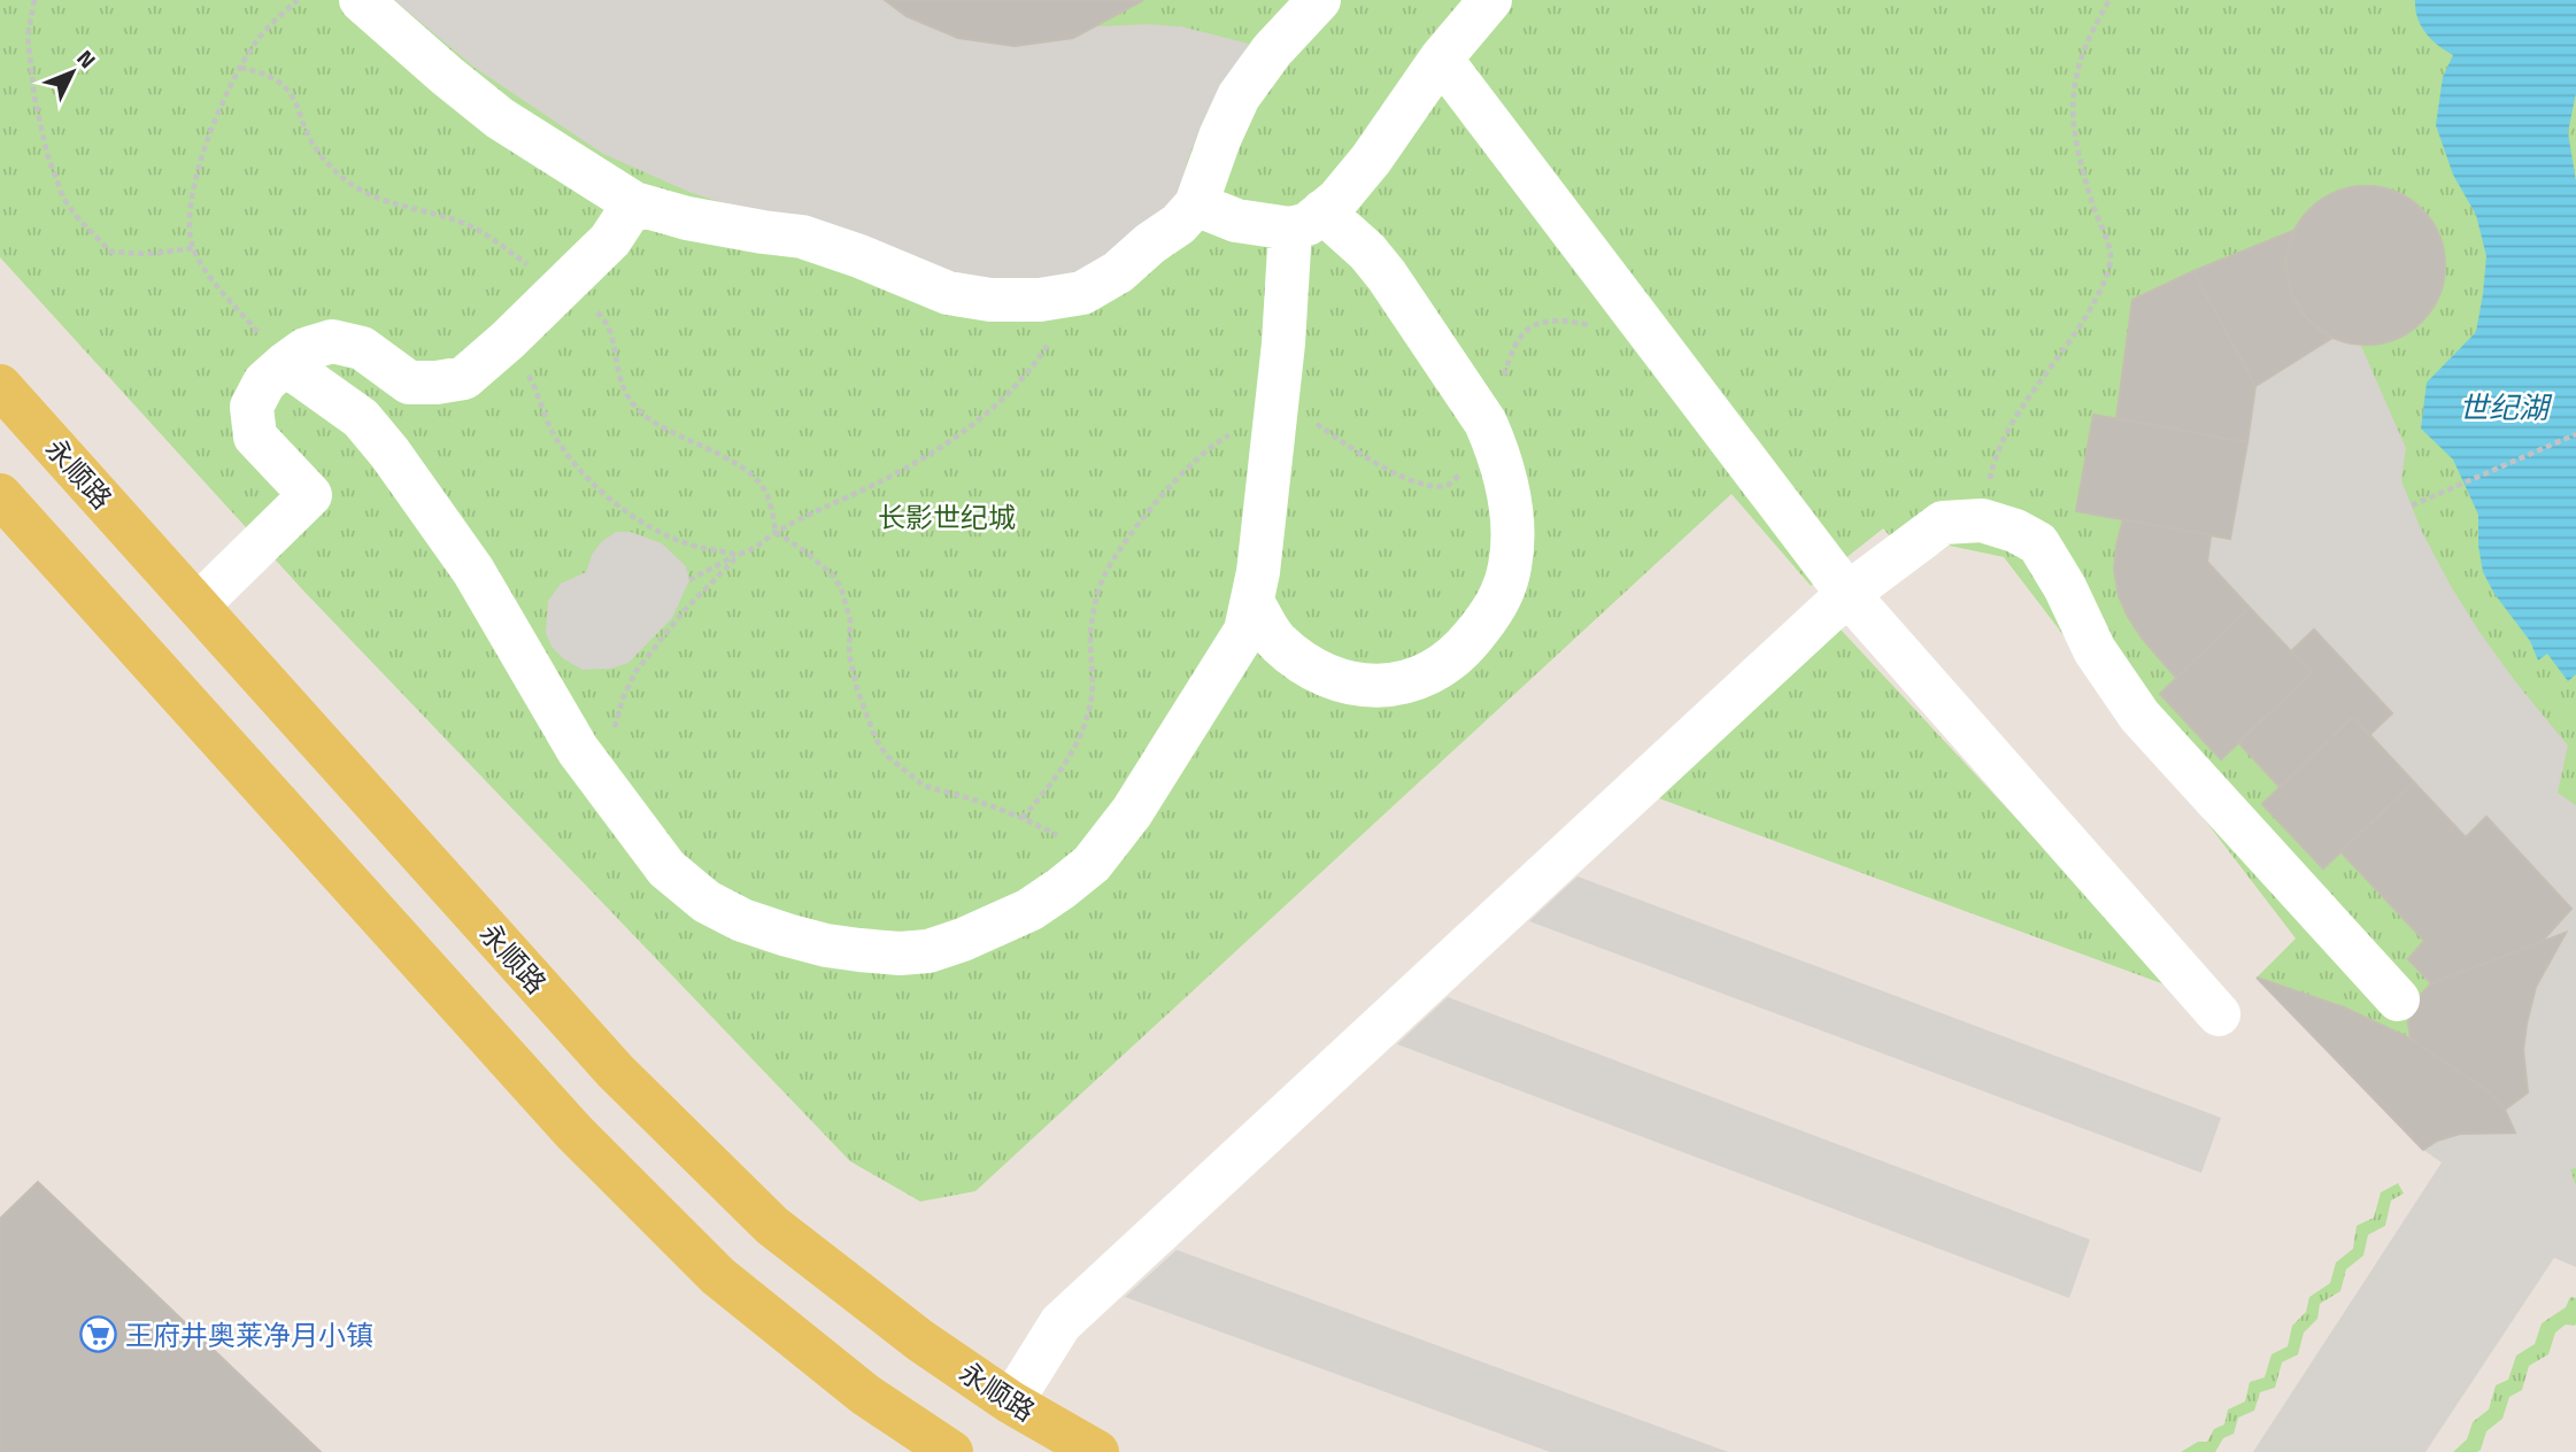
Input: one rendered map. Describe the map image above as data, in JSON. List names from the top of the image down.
{
  "streets": {
    "main road": ["永顺路"]
  },
  "water": ["世纪湖"],
  "parks": ["长影世纪城"],
  "places": {
    "supermarket": ["王府井奥莱净月小镇"]
  },
  "north": "top right"
}
